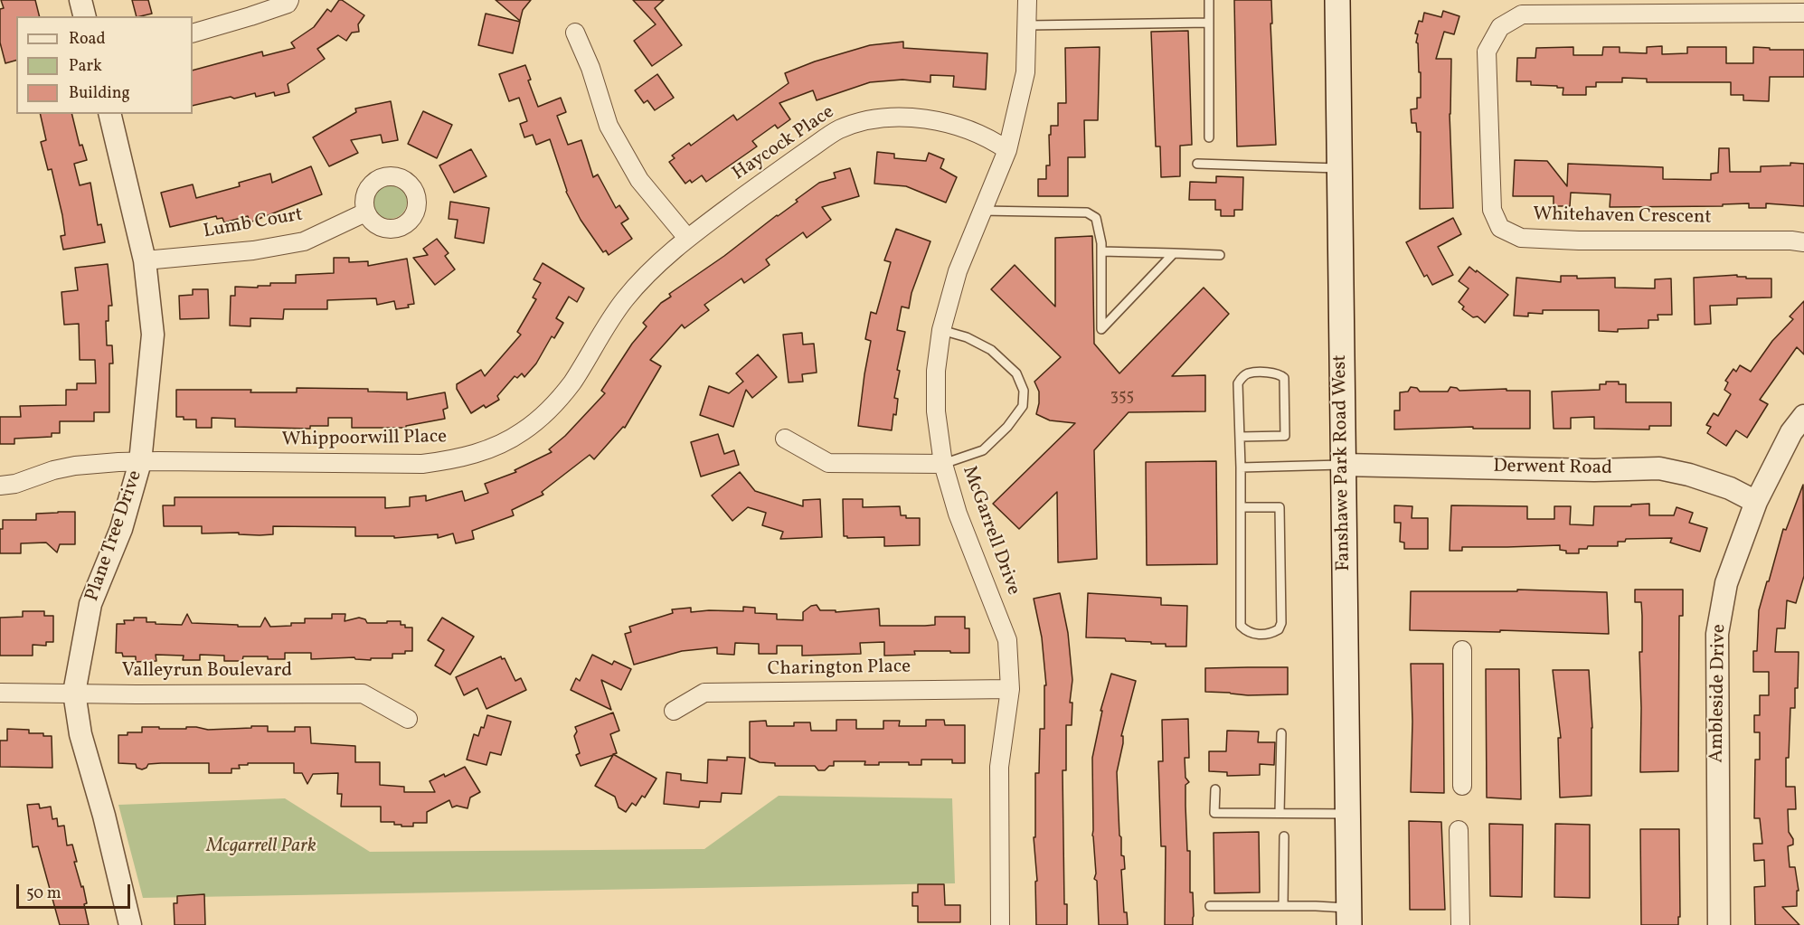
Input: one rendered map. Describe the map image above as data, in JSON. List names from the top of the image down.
{
  "streets": {
    "main road": ["Fanshawe Park Road West"],
    "street": [
      "Haycock Place",
      "Whitehaven Crescent",
      "Lumb Court",
      "Whippoorwill Place",
      "Derwent Road",
      "McGarrell Drive",
      "Plane Tree Drive",
      "Charington Place",
      "Valleyrun Boulevard",
      "Ambleside Drive"
    ]
  },
  "crossings": [
    ["Haycock Place", "Whippoorwill Place"],
    ["Haycock Place", "McGarrell Drive"],
    ["Lumb Court", "Plane Tree Drive"],
    ["Whippoorwill Place", "Plane Tree Drive"],
    ["Fanshawe Park Road West", "Derwent Road"],
    ["Derwent Road", "Ambleside Drive"],
    ["McGarrell Drive", "Charington Place"],
    ["Plane Tree Drive", "Valleyrun Boulevard"]
  ],
  "parks": ["Mcgarrell Park"],
  "house_numbers": ["355"],
  "legend": ["Road", "Park", "Building"],
  "scale_bar": "50 m"
}
